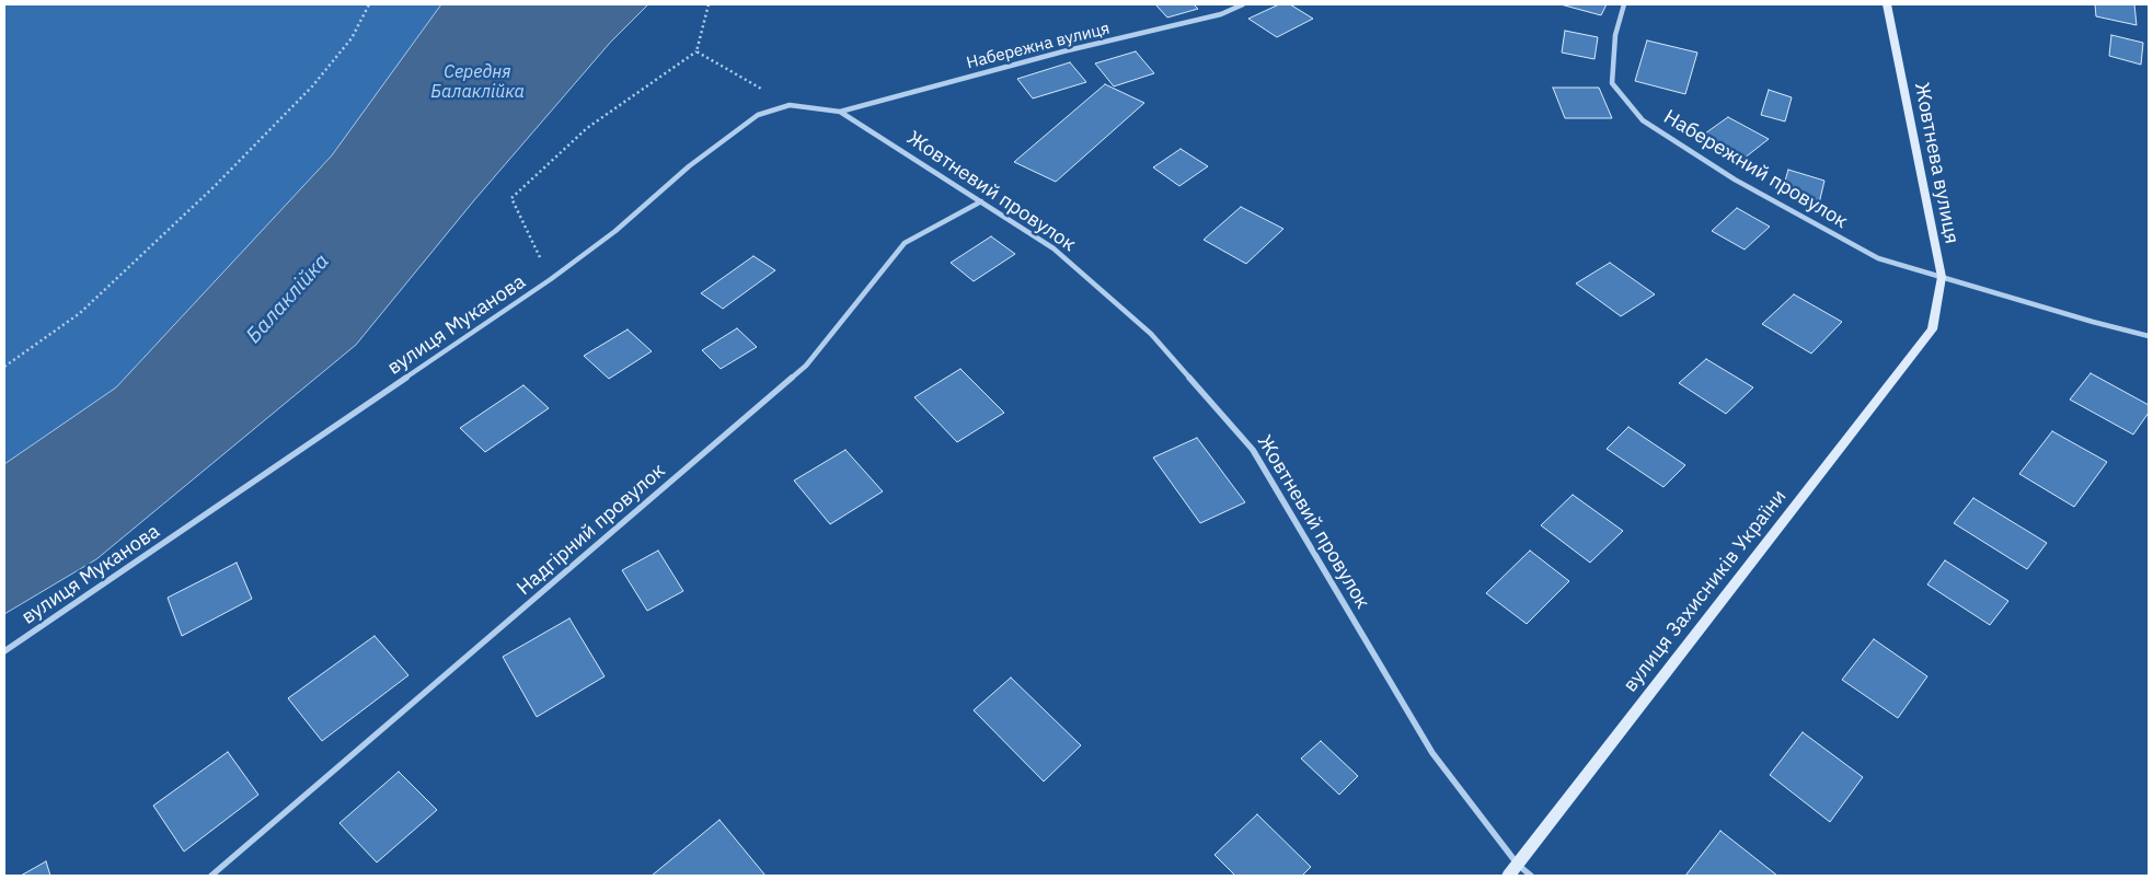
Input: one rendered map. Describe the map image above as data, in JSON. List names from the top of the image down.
{
  "streets": {
    "street": [
      "Набережна вулиця",
      "Жовтнева вулиця",
      "Набережний провулок",
      "Жовтневий провулок",
      "вулиця Муканова",
      "Надгірний провулок",
      "вулиця Захисників України"
    ]
  },
  "crossings": [
    ["Набережна вулиця", "Жовтневий провулок"],
    ["Жовтнева вулиця", "Набережний провулок"],
    ["Жовтнева вулиця", "вулиця Захисників України"],
    ["Жовтневий провулок", "вулиця Муканова"],
    ["Жовтневий провулок", "Надгірний провулок"],
    ["Жовтневий провулок", "вулиця Захисників України"]
  ],
  "water": ["Середня Балаклійка", "Балаклійка"]
}
